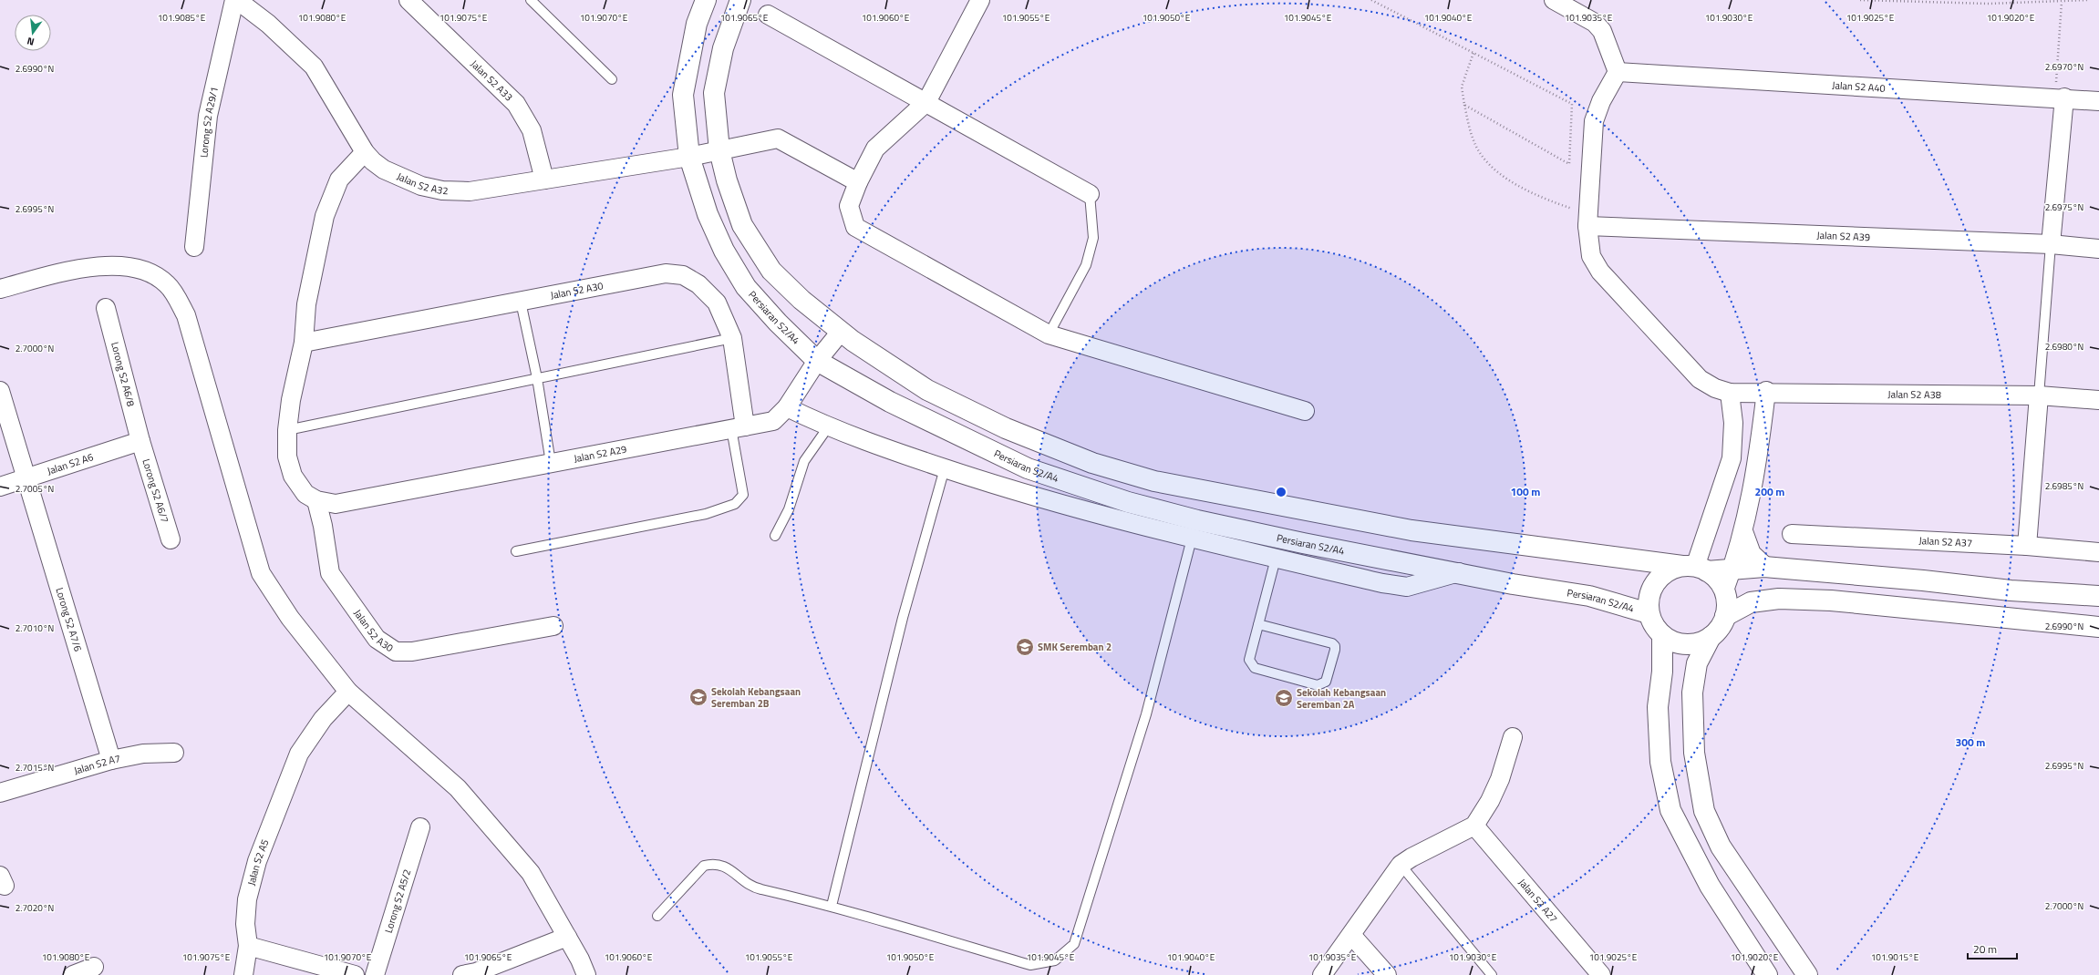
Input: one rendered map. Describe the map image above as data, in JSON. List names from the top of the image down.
{
  "streets": {
    "main road": ["Persiaran S2/A4"],
    "street": [
      "Jalan S2 A33",
      "Jalan S2 A40",
      "Lorong S2 A29/1",
      "Jalan S2 A32",
      "Jalan S2 A39",
      "Jalan S2 A30",
      "Lorong S2 A6/8",
      "Jalan S2 A38",
      "Jalan S2 A29",
      "Jalan S2 A6",
      "Lorong S2 A6/7",
      "Jalan S2 A37",
      "Lorong S2 A7/6",
      "Jalan S2 A7",
      "Jalan S2 A5",
      "Jalan S2 A27",
      "Lorong S2 A5/2"
    ]
  },
  "crossings": [
    ["Jalan S2 A33", "Jalan S2 A32"],
    ["Lorong S2 A29/1", "Jalan S2 A32"],
    ["Jalan S2 A32", "Persiaran S2/A4"],
    ["Jalan S2 A30", "Jalan S2 A29"],
    ["Persiaran S2/A4", "Jalan S2 A29"],
    ["Lorong S2 A6/8", "Jalan S2 A6"],
    ["Lorong S2 A6/8", "Lorong S2 A6/7"],
    ["Jalan S2 A6", "Lorong S2 A6/7"],
    ["Jalan S2 A6", "Lorong S2 A7/6"],
    ["Lorong S2 A7/6", "Jalan S2 A7"]
  ],
  "places": {
    "school or university": ["SMK Seremban 2", "Sekolah Kebangsaan Seremban 2B", "Sekolah Kebangsaan Seremban 2A"]
  },
  "scale_bar": "20 m",
  "north": "bottom",
  "coordinates": [
    "101.9085°E",
    "101.9080°E",
    "101.9075°E",
    "101.9070°E",
    "101.9065°E",
    "101.9060°E",
    "101.9055°E",
    "101.9050°E",
    "101.9045°E",
    "101.9040°E",
    "101.9035°E",
    "101.9030°E",
    "101.9025°E",
    "101.9020°E",
    "2.6970°N",
    "2.6990°N",
    "2.6975°N",
    "2.6995°N",
    "2.6980°N",
    "2.7000°N",
    "2.6985°N",
    "2.7005°N",
    "2.7010°N",
    "2.7015°N",
    "2.7020°N",
    "101.9015°E"
  ],
  "rings": ["100 m", "200 m", "300 m"]
}
